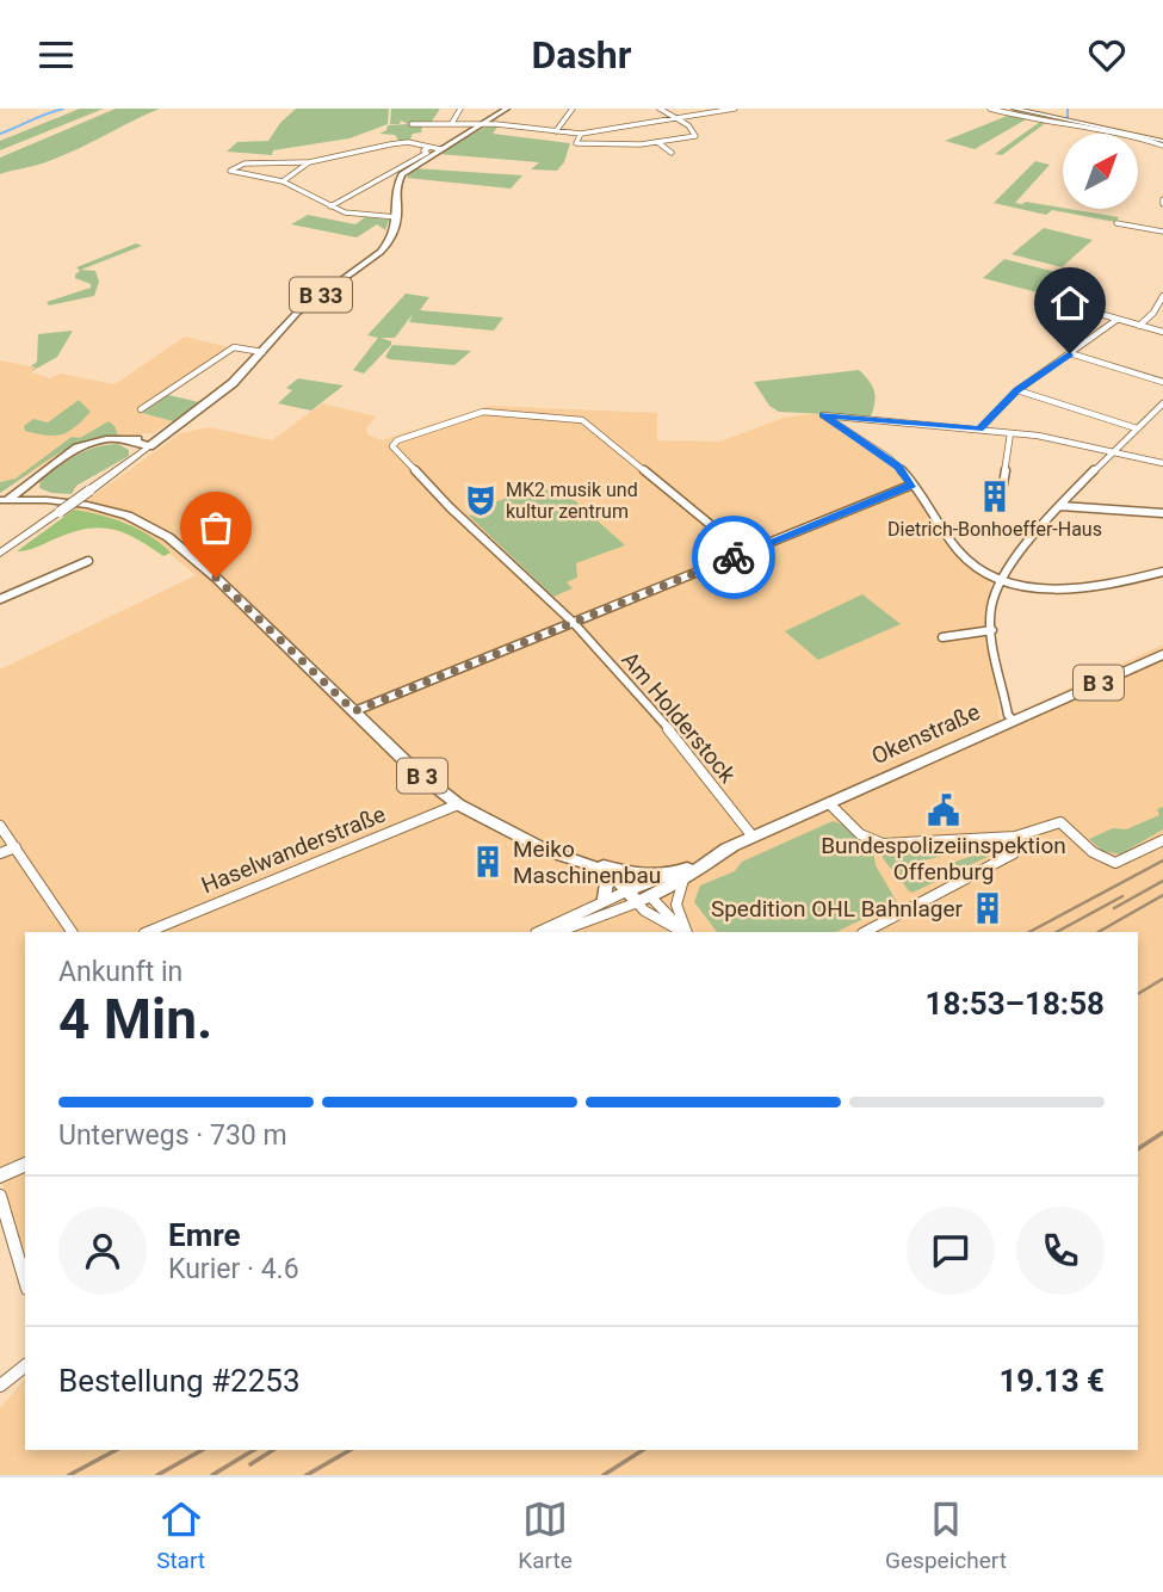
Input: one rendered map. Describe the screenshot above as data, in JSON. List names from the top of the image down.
{
  "streets": {
    "main road": ["B 33", "B 3", "Okenstraße"],
    "street": ["Am Holderstock", "Haselwanderstraße"]
  },
  "crossings": [
    ["B 3", "Okenstraße"],
    ["B 3", "Haselwanderstraße"],
    ["Am Holderstock", "Okenstraße"]
  ],
  "places": {
    "building": ["Dietrich-Bonhoeffer-Haus", "Meiko Maschinenbau", "Spedition OHL Bahnlager"],
    "theatre": ["MK2 musik und kultur zentrum"],
    "public building": ["Bundespolizeiinspektion Offenburg"]
  },
  "north": "top right",
  "page": {
    "header": "Dashr",
    "heading": ["4 Min.", "Ankunft in", "18:53–18:58"],
    "panel": [
      "Emre",
      "Kurier · 4.6",
      "Bestellung #2253",
      "19.13 €"
    ],
    "bar": "Unterwegs · 730 m",
    "tabs": ["Start", "Karte", "Gespeichert"]
  }
}
